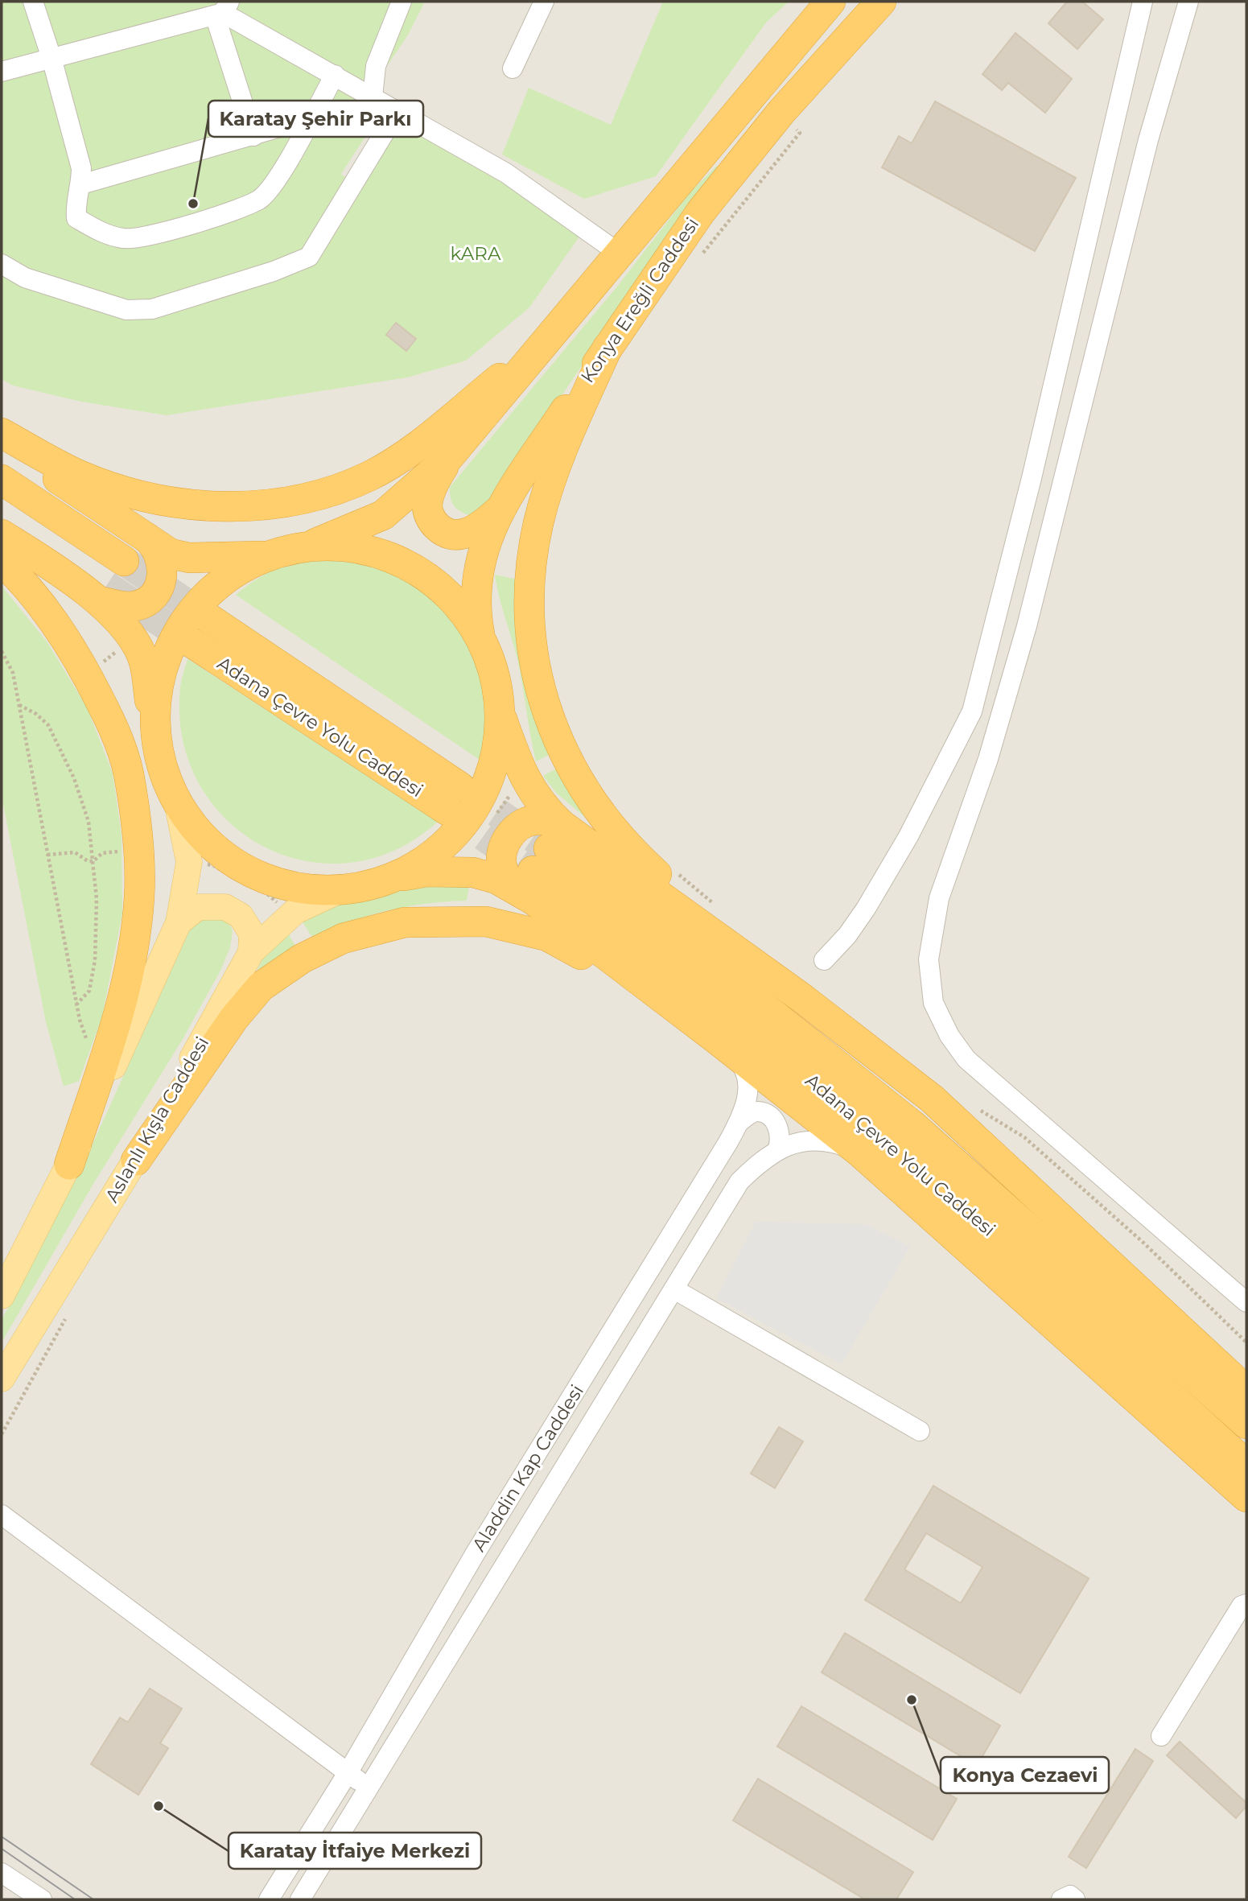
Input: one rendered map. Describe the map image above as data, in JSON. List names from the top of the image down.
{
  "streets": {
    "highway": ["Konya Ereğli Caddesi", "Adana Çevre Yolu Caddesi"],
    "main road": ["Aslanlı Kışla Caddesi"],
    "street": ["Aladdin Kap Caddesi"]
  },
  "parks": ["kARA"],
  "places": ["Karatay Şehir Parkı", "Konya Cezaevi", "Karatay İtfaiye Merkezi"]
}
